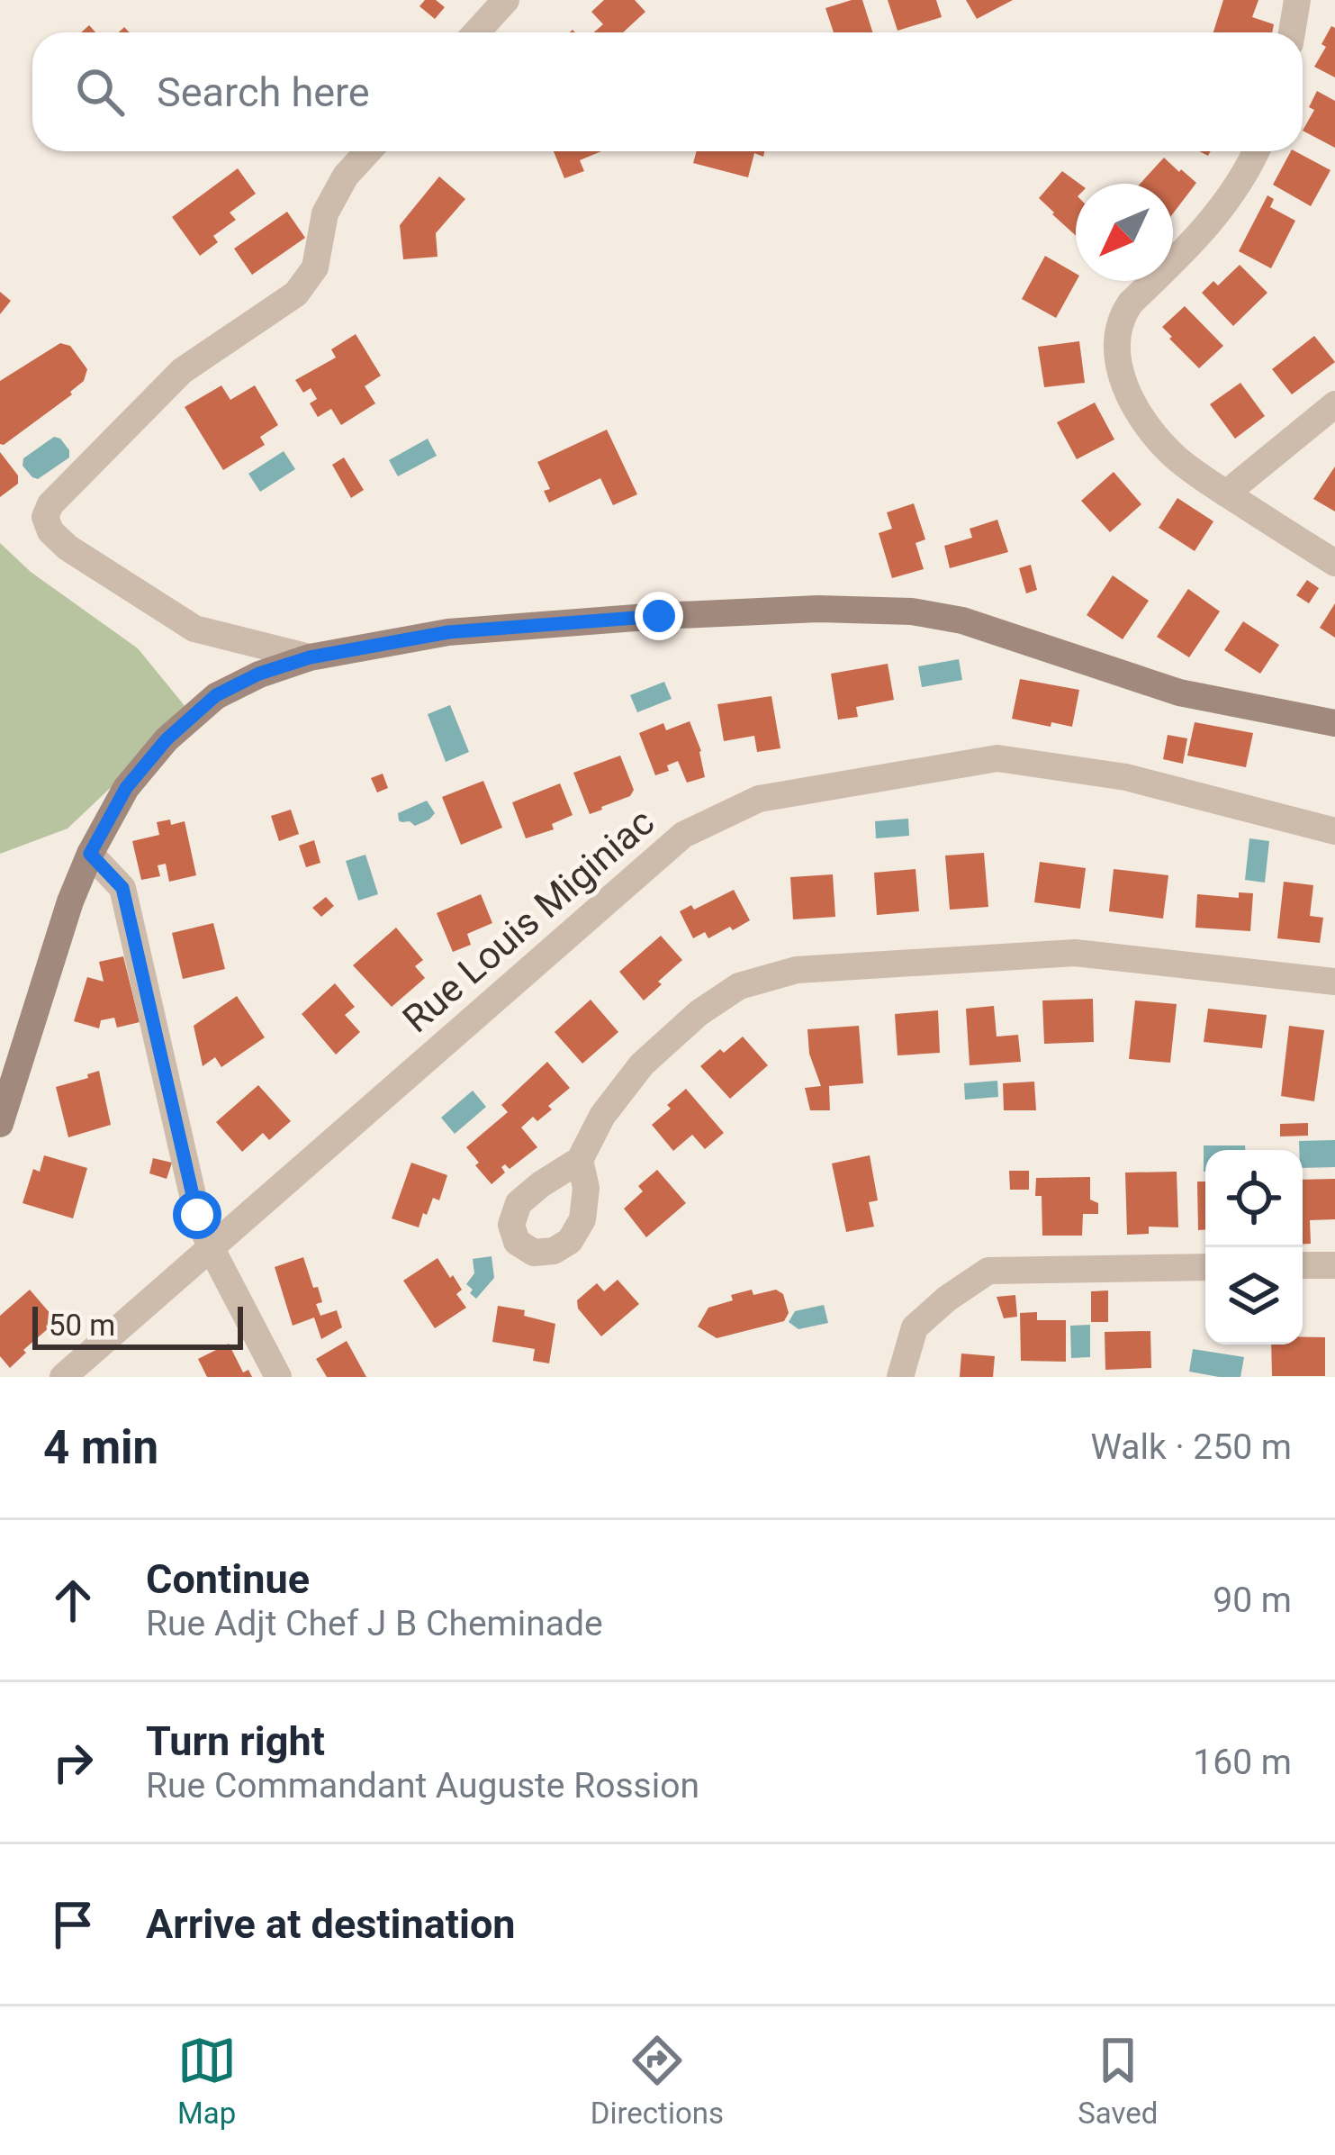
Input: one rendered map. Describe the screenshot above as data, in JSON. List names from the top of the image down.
{
  "streets": {
    "street": ["Rue Louis Miginiac"]
  },
  "scale_bar": "50 m",
  "north": "bottom left",
  "page": {
    "search": "Search here",
    "scale": "50 m",
    "heading": ["4 min", "Walk · 250 m"],
    "list": [
      ["Continue", "Rue Adjt Chef J B Cheminade", "90 m"],
      ["Turn right", "Rue Commandant Auguste Rossion", "160 m"],
      "Arrive at destination"
    ],
    "nav": ["Map", "Directions", "Saved"]
  }
}
